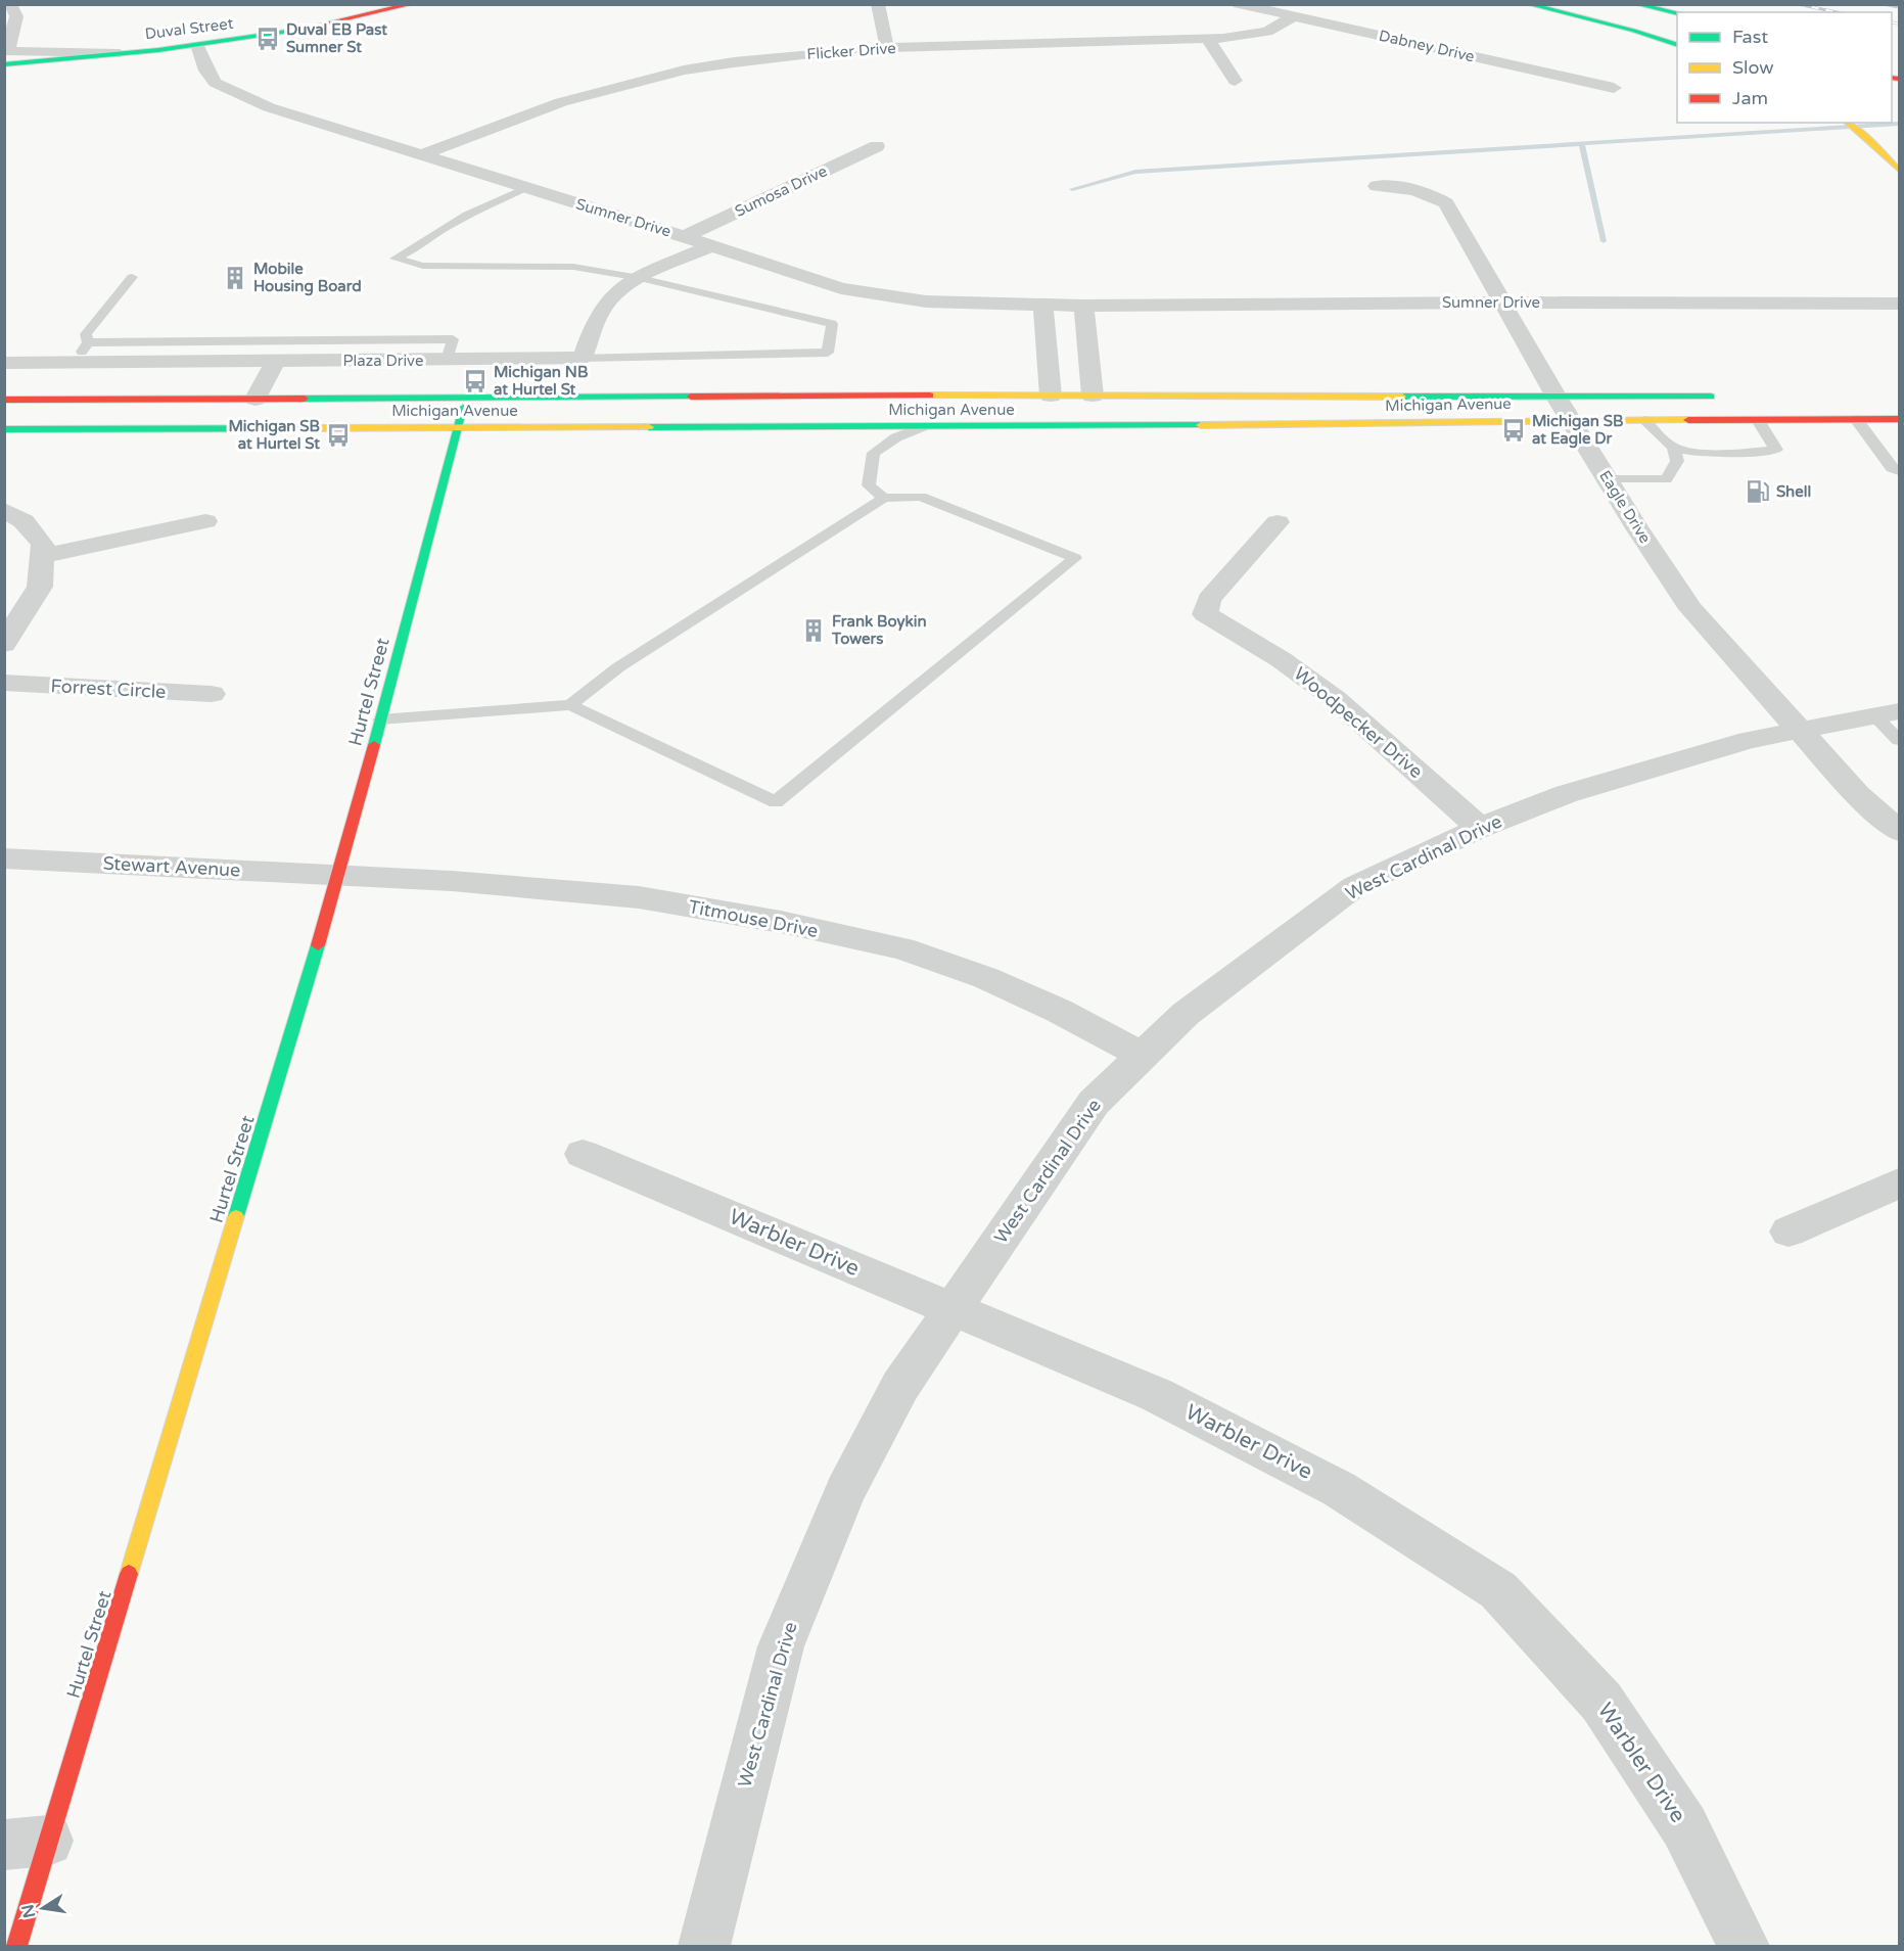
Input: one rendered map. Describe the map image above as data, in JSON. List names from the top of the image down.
{
  "streets": {
    "main road": ["Duval Street", "Michigan Avenue", "Hurtel Street"],
    "street": [
      "Dabney Drive",
      "Flicker Drive",
      "Sumosa Drive",
      "Sumner Drive",
      "Plaza Drive",
      "Eagle Drive",
      "Forrest Circle",
      "Woodpecker Drive",
      "West Cardinal Drive",
      "Stewart Avenue",
      "Titmouse Drive",
      "Warbler Drive"
    ]
  },
  "crossings": [
    ["Duval Street", "Sumner Drive"],
    ["Dabney Drive", "Flicker Drive"],
    ["Flicker Drive", "Sumner Drive"],
    ["Sumosa Drive", "Sumner Drive"],
    ["Sumner Drive", "Eagle Drive"],
    ["Michigan Avenue", "Eagle Drive"],
    ["Michigan Avenue", "Hurtel Street"],
    ["Eagle Drive", "West Cardinal Drive"],
    ["Hurtel Street", "Stewart Avenue"],
    ["Hurtel Street", "Titmouse Drive"],
    ["Woodpecker Drive", "West Cardinal Drive"],
    ["West Cardinal Drive", "Titmouse Drive"],
    ["West Cardinal Drive", "Warbler Drive"],
    ["Stewart Avenue", "Titmouse Drive"]
  ],
  "places": {
    "bus stop": [
      "Duval EB Past Sumner St",
      "Michigan NB at Hurtel St",
      "Michigan SB at Eagle Dr",
      "Michigan SB at Hurtel St"
    ],
    "building": ["Mobile Housing Board", "Frank Boykin Towers"],
    "fuel station": ["Shell"]
  },
  "legend": ["Fast", "Slow", "Jam"],
  "north": "left"
}
